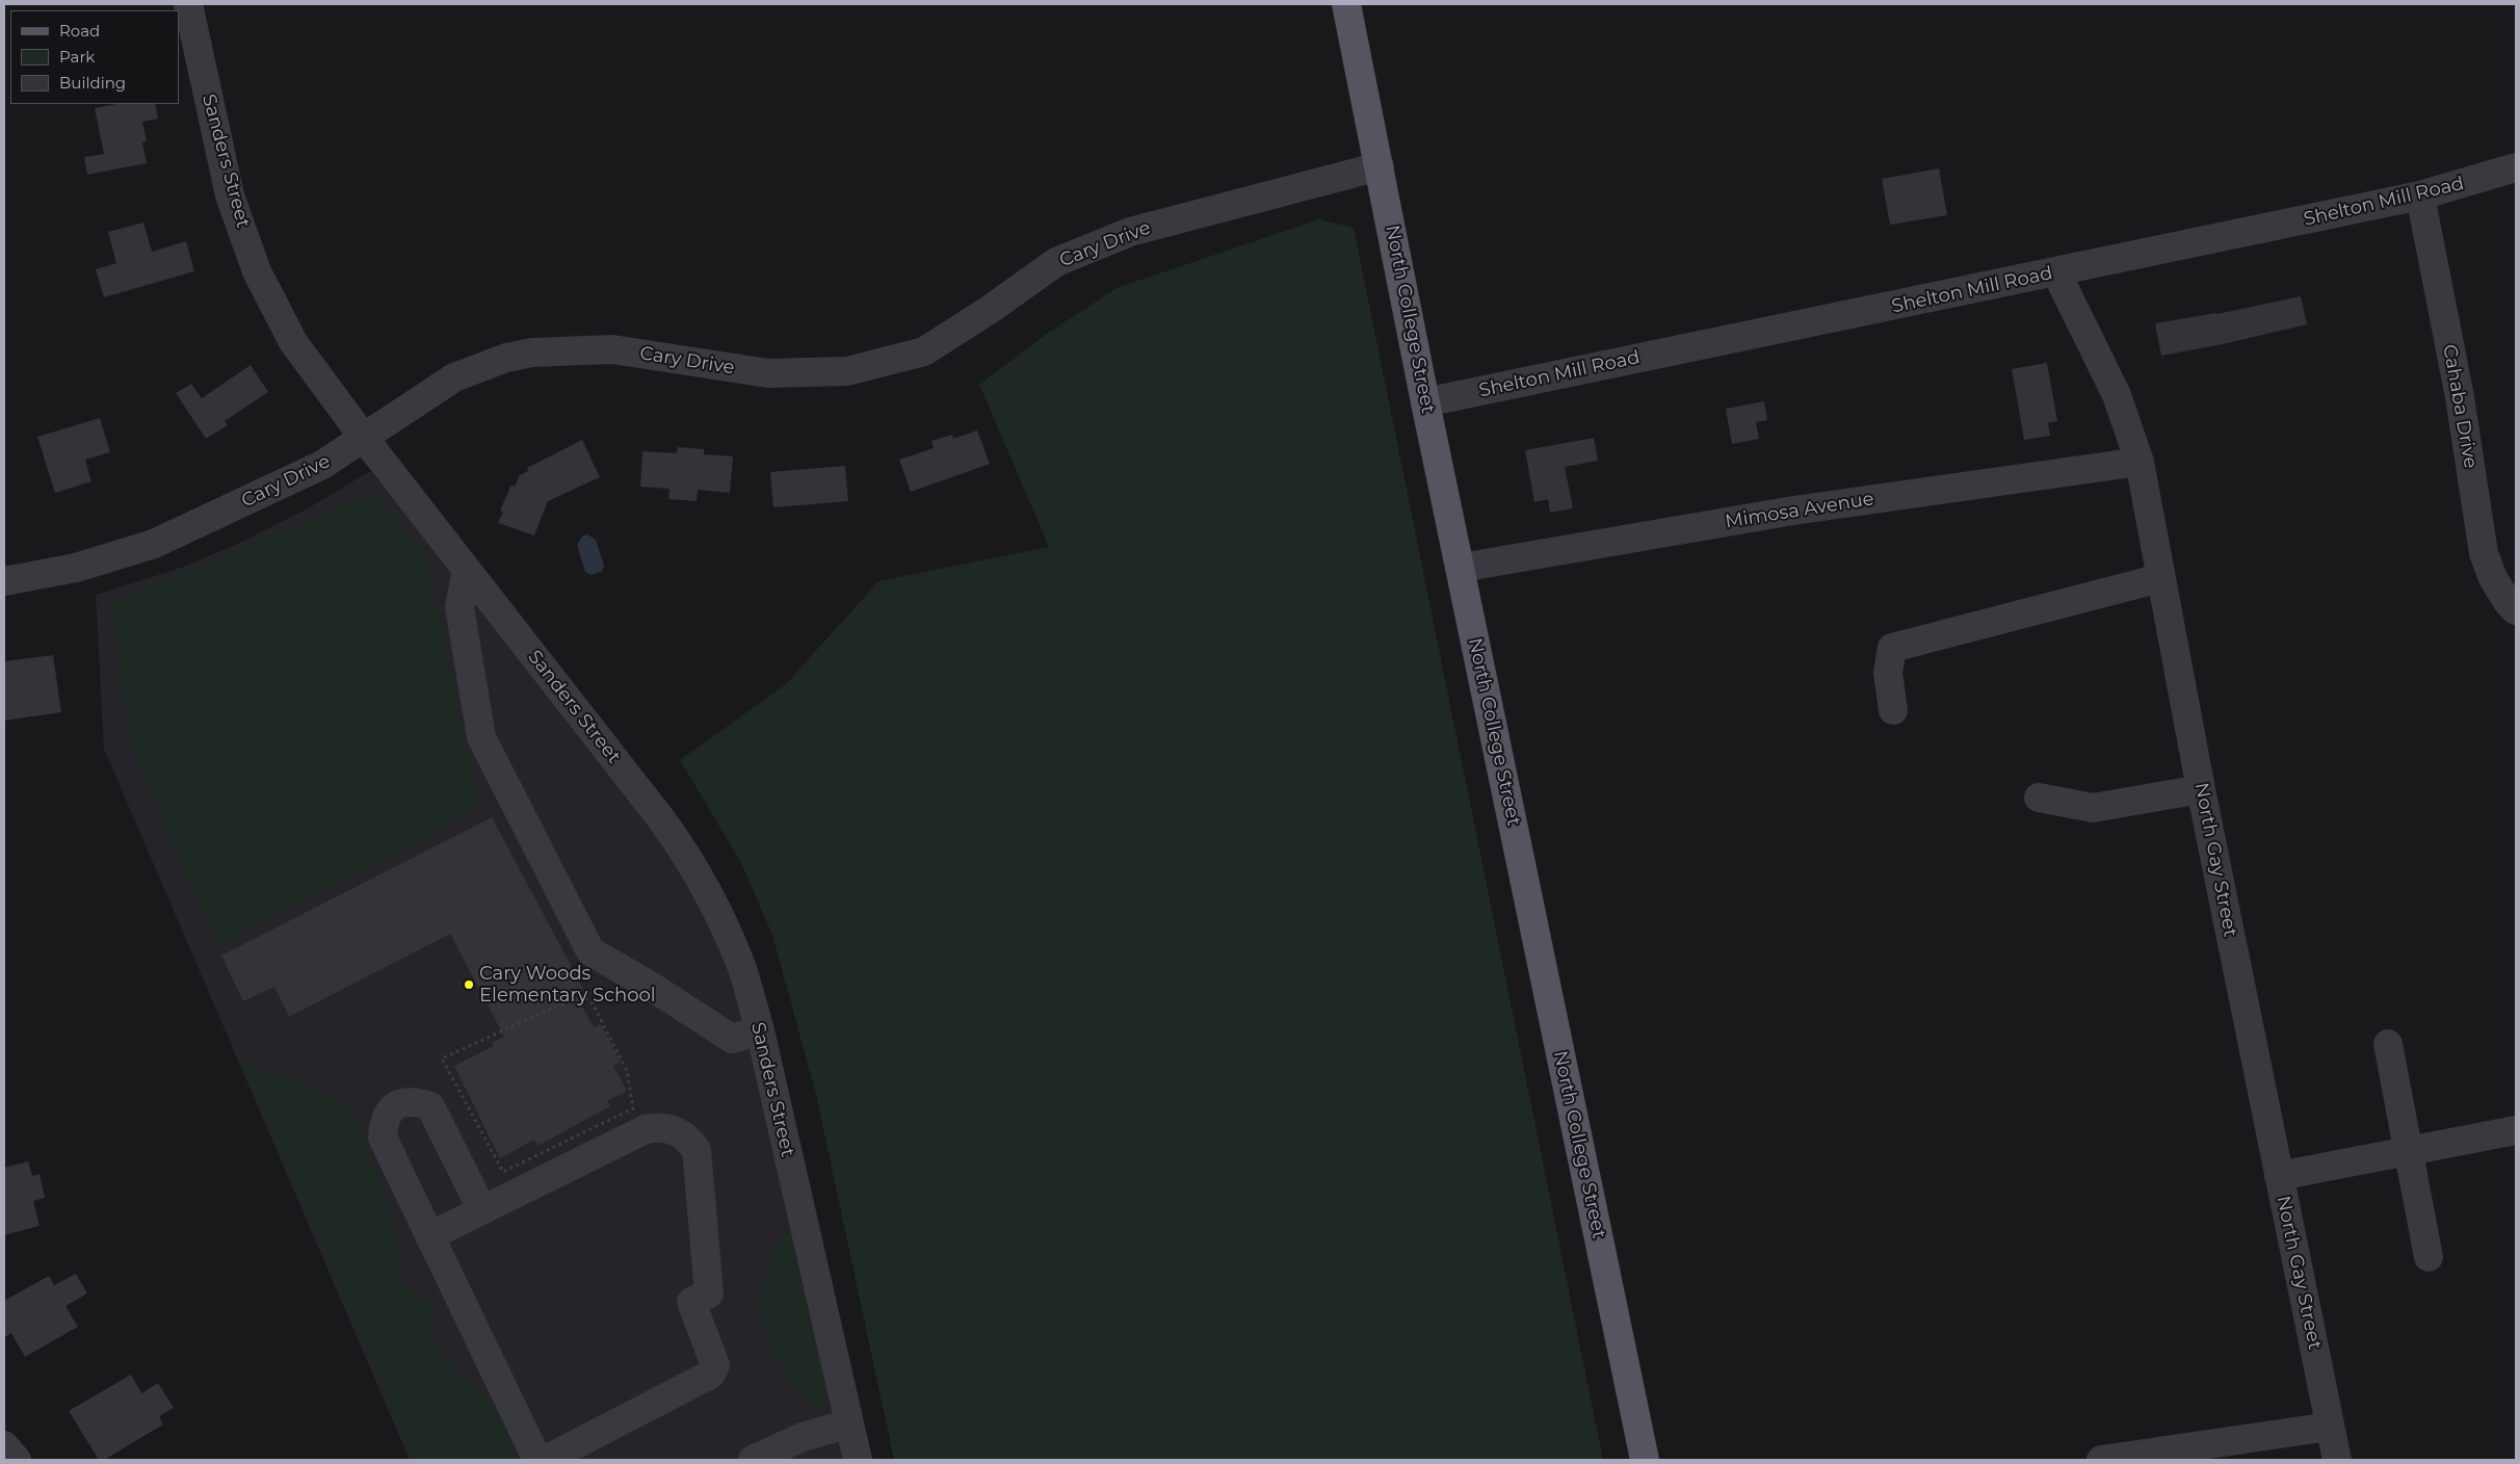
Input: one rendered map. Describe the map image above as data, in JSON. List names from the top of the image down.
{
  "streets": {
    "main road": ["North College Street"],
    "street": [
      "Sanders Street",
      "Shelton Mill Road",
      "Cary Drive",
      "Cahaba Drive",
      "Mimosa Avenue",
      "North Gay Street"
    ]
  },
  "crossings": [
    ["Sanders Street", "Cary Drive"],
    ["Shelton Mill Road", "North College Street"],
    ["Shelton Mill Road", "Cahaba Drive"],
    ["Shelton Mill Road", "North Gay Street"],
    ["Cary Drive", "North College Street"],
    ["North College Street", "Mimosa Avenue"],
    ["Mimosa Avenue", "North Gay Street"]
  ],
  "places": ["Cary Woods Elementary School"],
  "legend": ["Road", "Park", "Building"]
}
